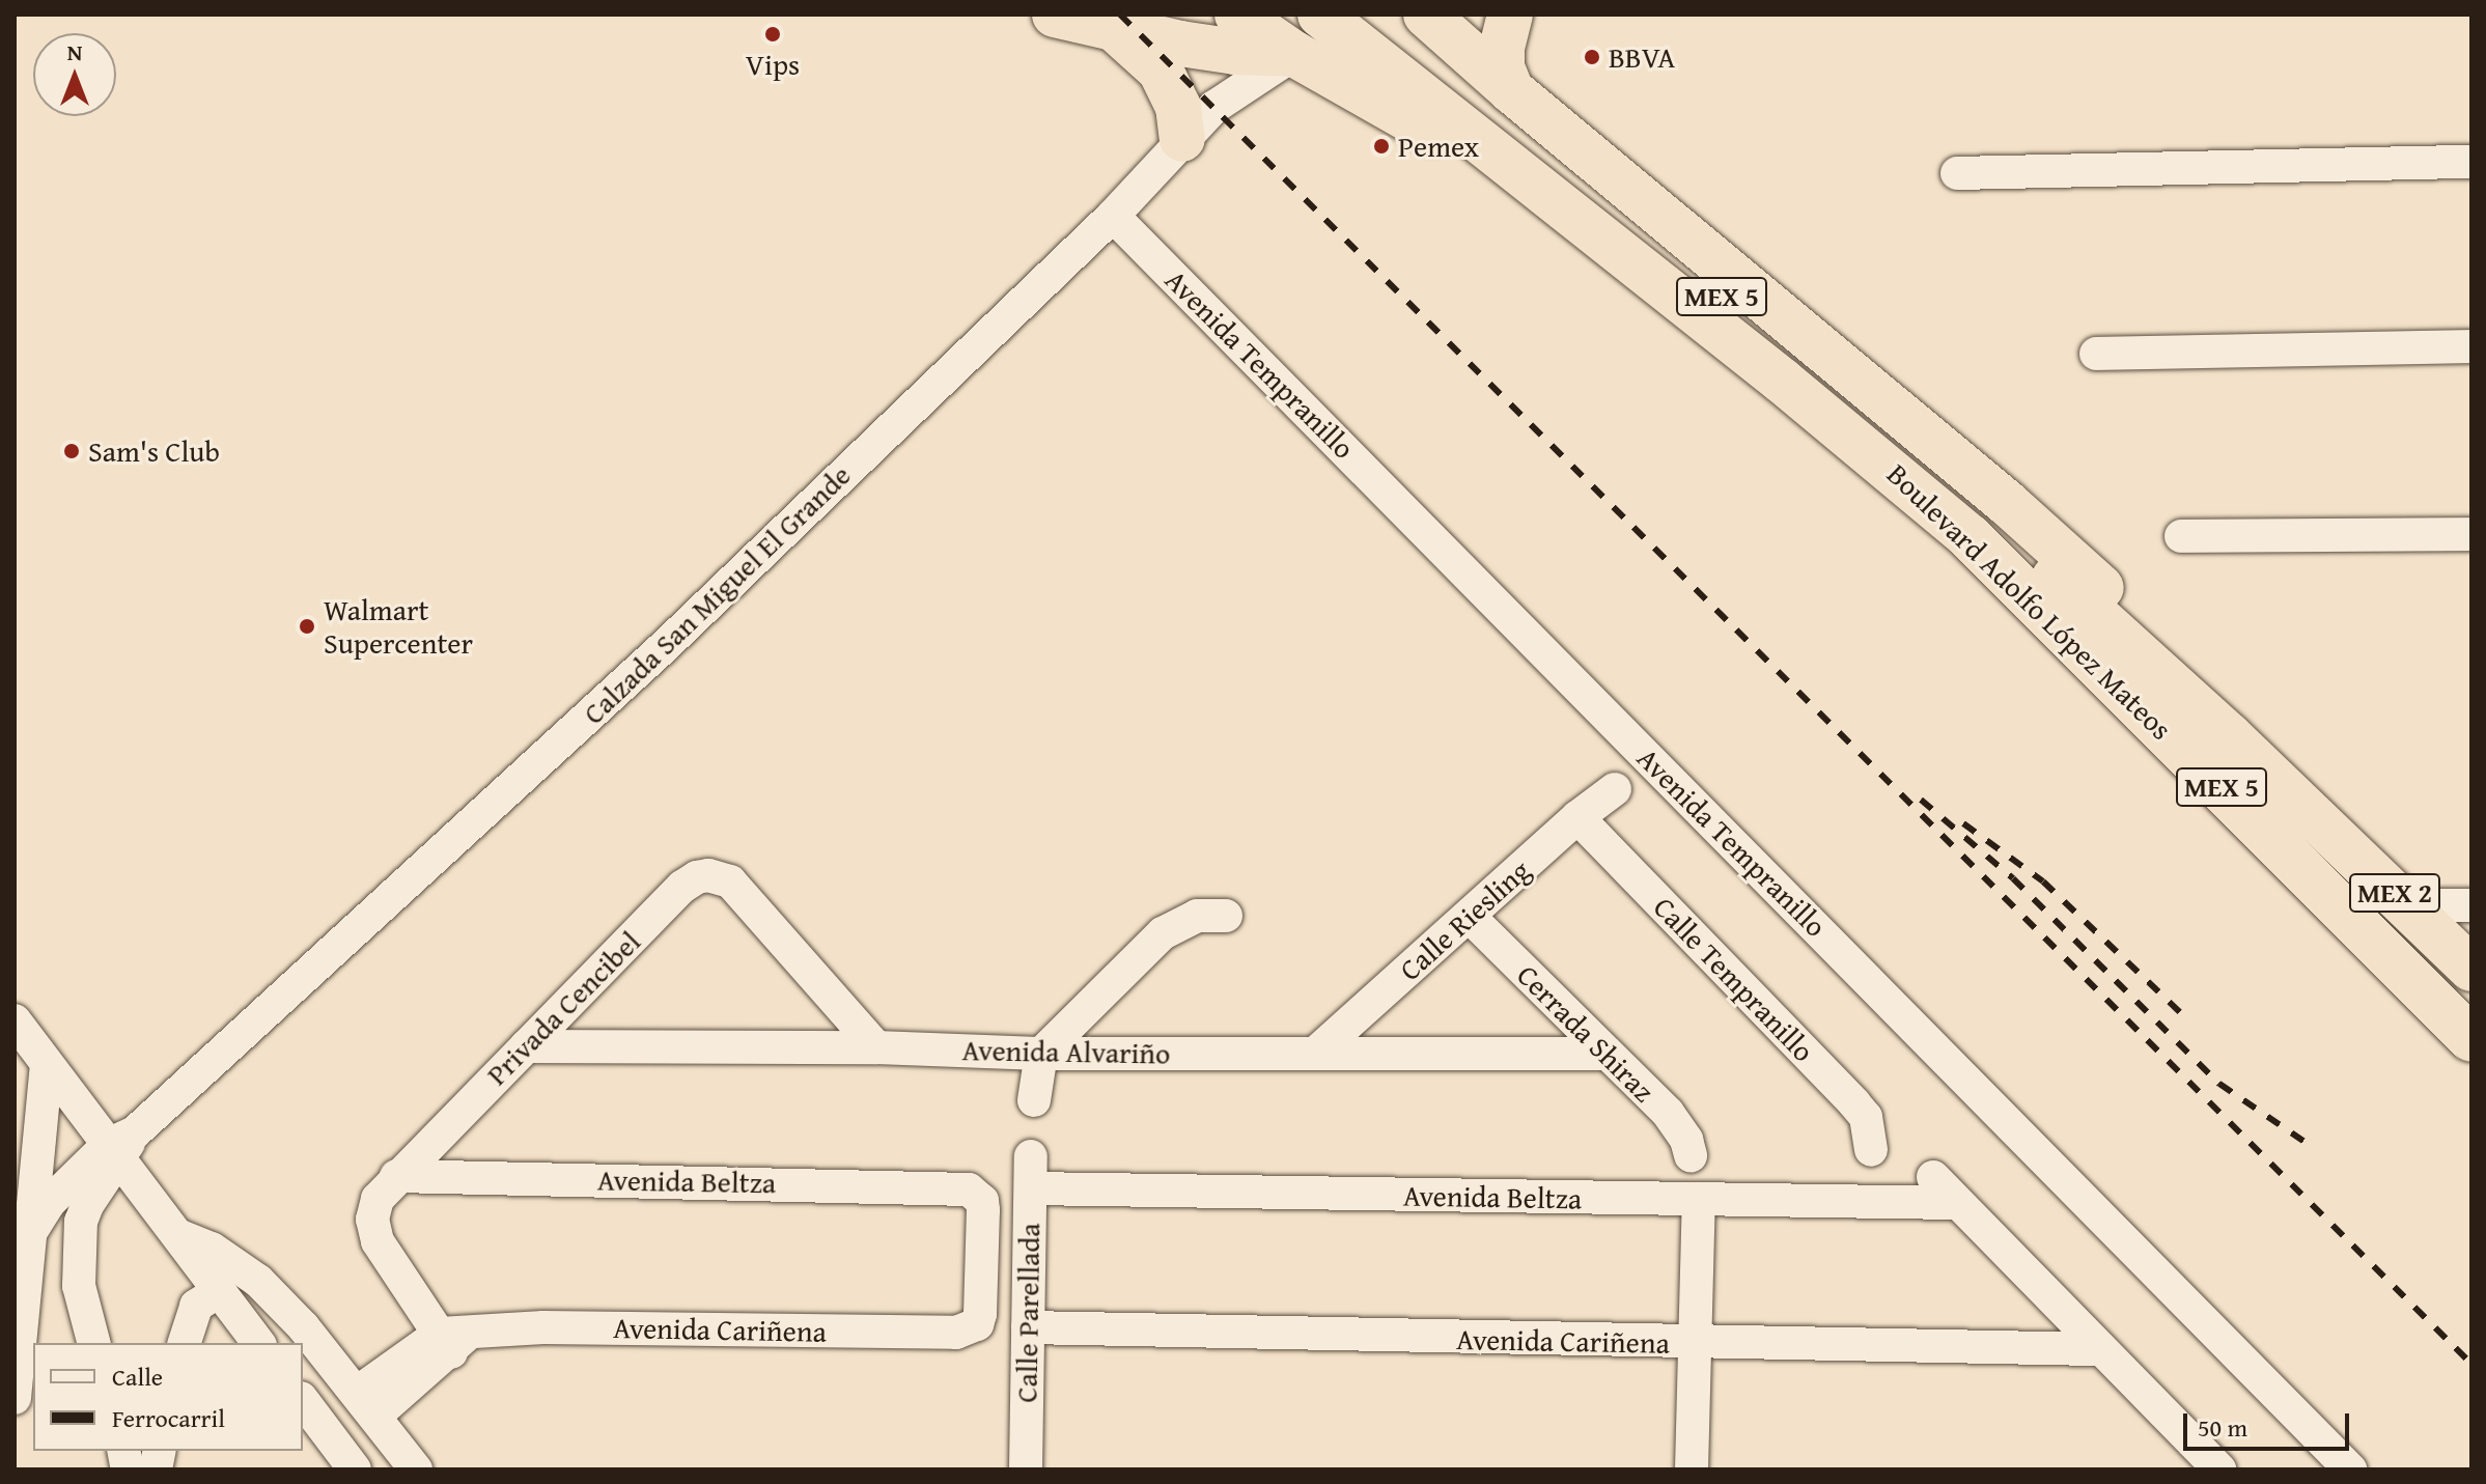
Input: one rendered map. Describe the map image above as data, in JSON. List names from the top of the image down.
{
  "streets": {
    "highway": ["MEX 5", "Boulevard Adolfo López Mateos", "MEX 2"],
    "street": [
      "Avenida Tempranillo",
      "Calzada San Miguel El Grande",
      "Calle Riesling",
      "Calle Tempranillo",
      "Privada Cencibel",
      "Cerrada Shiraz",
      "Avenida Alvariño",
      "Avenida Beltza",
      "Calle Parellada",
      "Avenida Cariñena"
    ]
  },
  "crossings": [
    ["Avenida Tempranillo", "Calzada San Miguel El Grande"],
    ["Calle Riesling", "Calle Tempranillo"],
    ["Calle Riesling", "Cerrada Shiraz"],
    ["Calle Riesling", "Avenida Alvariño"],
    ["Privada Cencibel", "Avenida Alvariño"],
    ["Privada Cencibel", "Avenida Beltza"],
    ["Privada Cencibel", "Avenida Cariñena"],
    ["Cerrada Shiraz", "Avenida Alvariño"],
    ["Avenida Beltza", "Calle Parellada"],
    ["Avenida Beltza", "Avenida Cariñena"],
    ["Calle Parellada", "Avenida Cariñena"]
  ],
  "places": [
    "Vips",
    "BBVA",
    "Pemex",
    "Sam's Club",
    "Walmart Supercenter"
  ],
  "legend": ["Calle", "Ferrocarril"],
  "scale_bar": "50 m",
  "north": "top"
}
